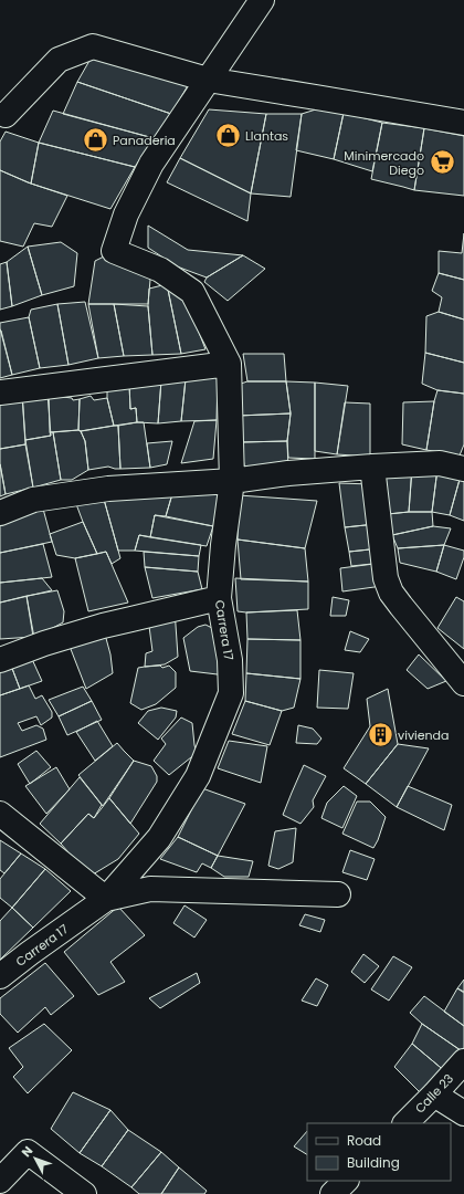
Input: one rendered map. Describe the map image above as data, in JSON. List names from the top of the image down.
{
  "streets": {
    "street": ["Carrera 17", "Calle 23"]
  },
  "places": {
    "shop": ["Llantas", "Panaderia"],
    "supermarket": ["Minimercado Diego"],
    "building": ["vivienda"]
  },
  "legend": ["Road", "Building"],
  "north": "top left"
}
